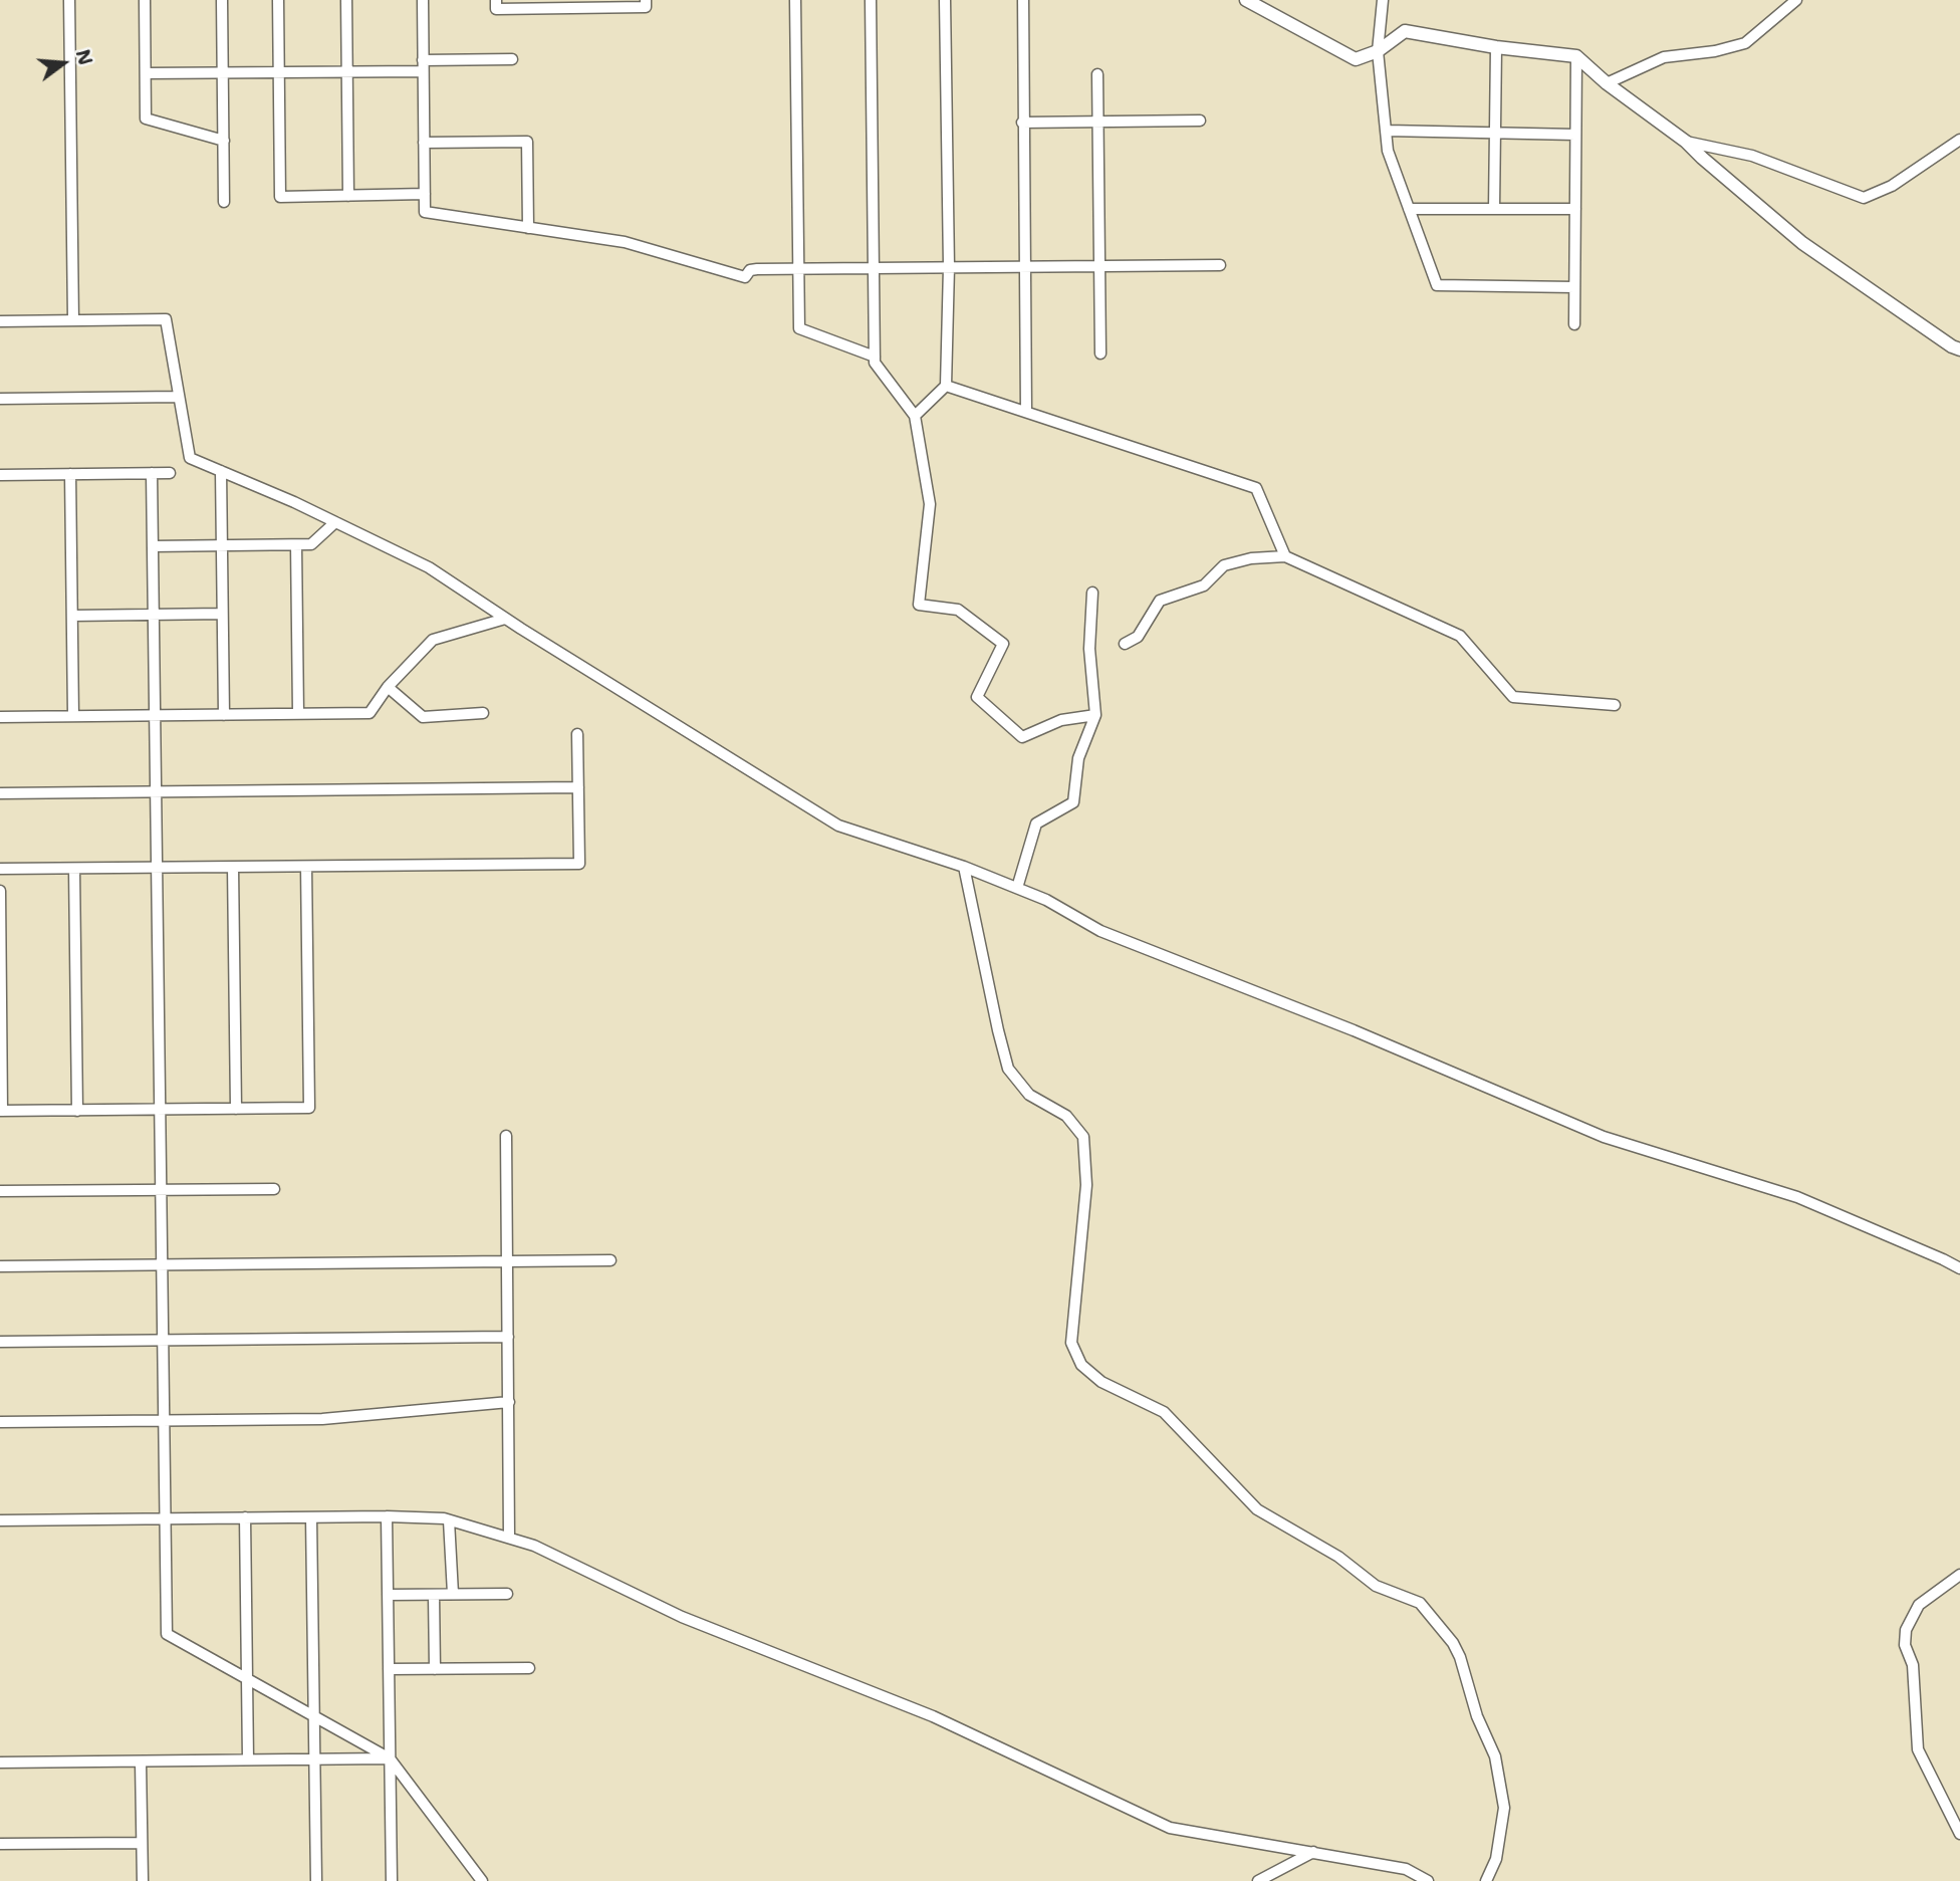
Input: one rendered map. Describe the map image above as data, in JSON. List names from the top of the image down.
{
  "north": "right"
}
